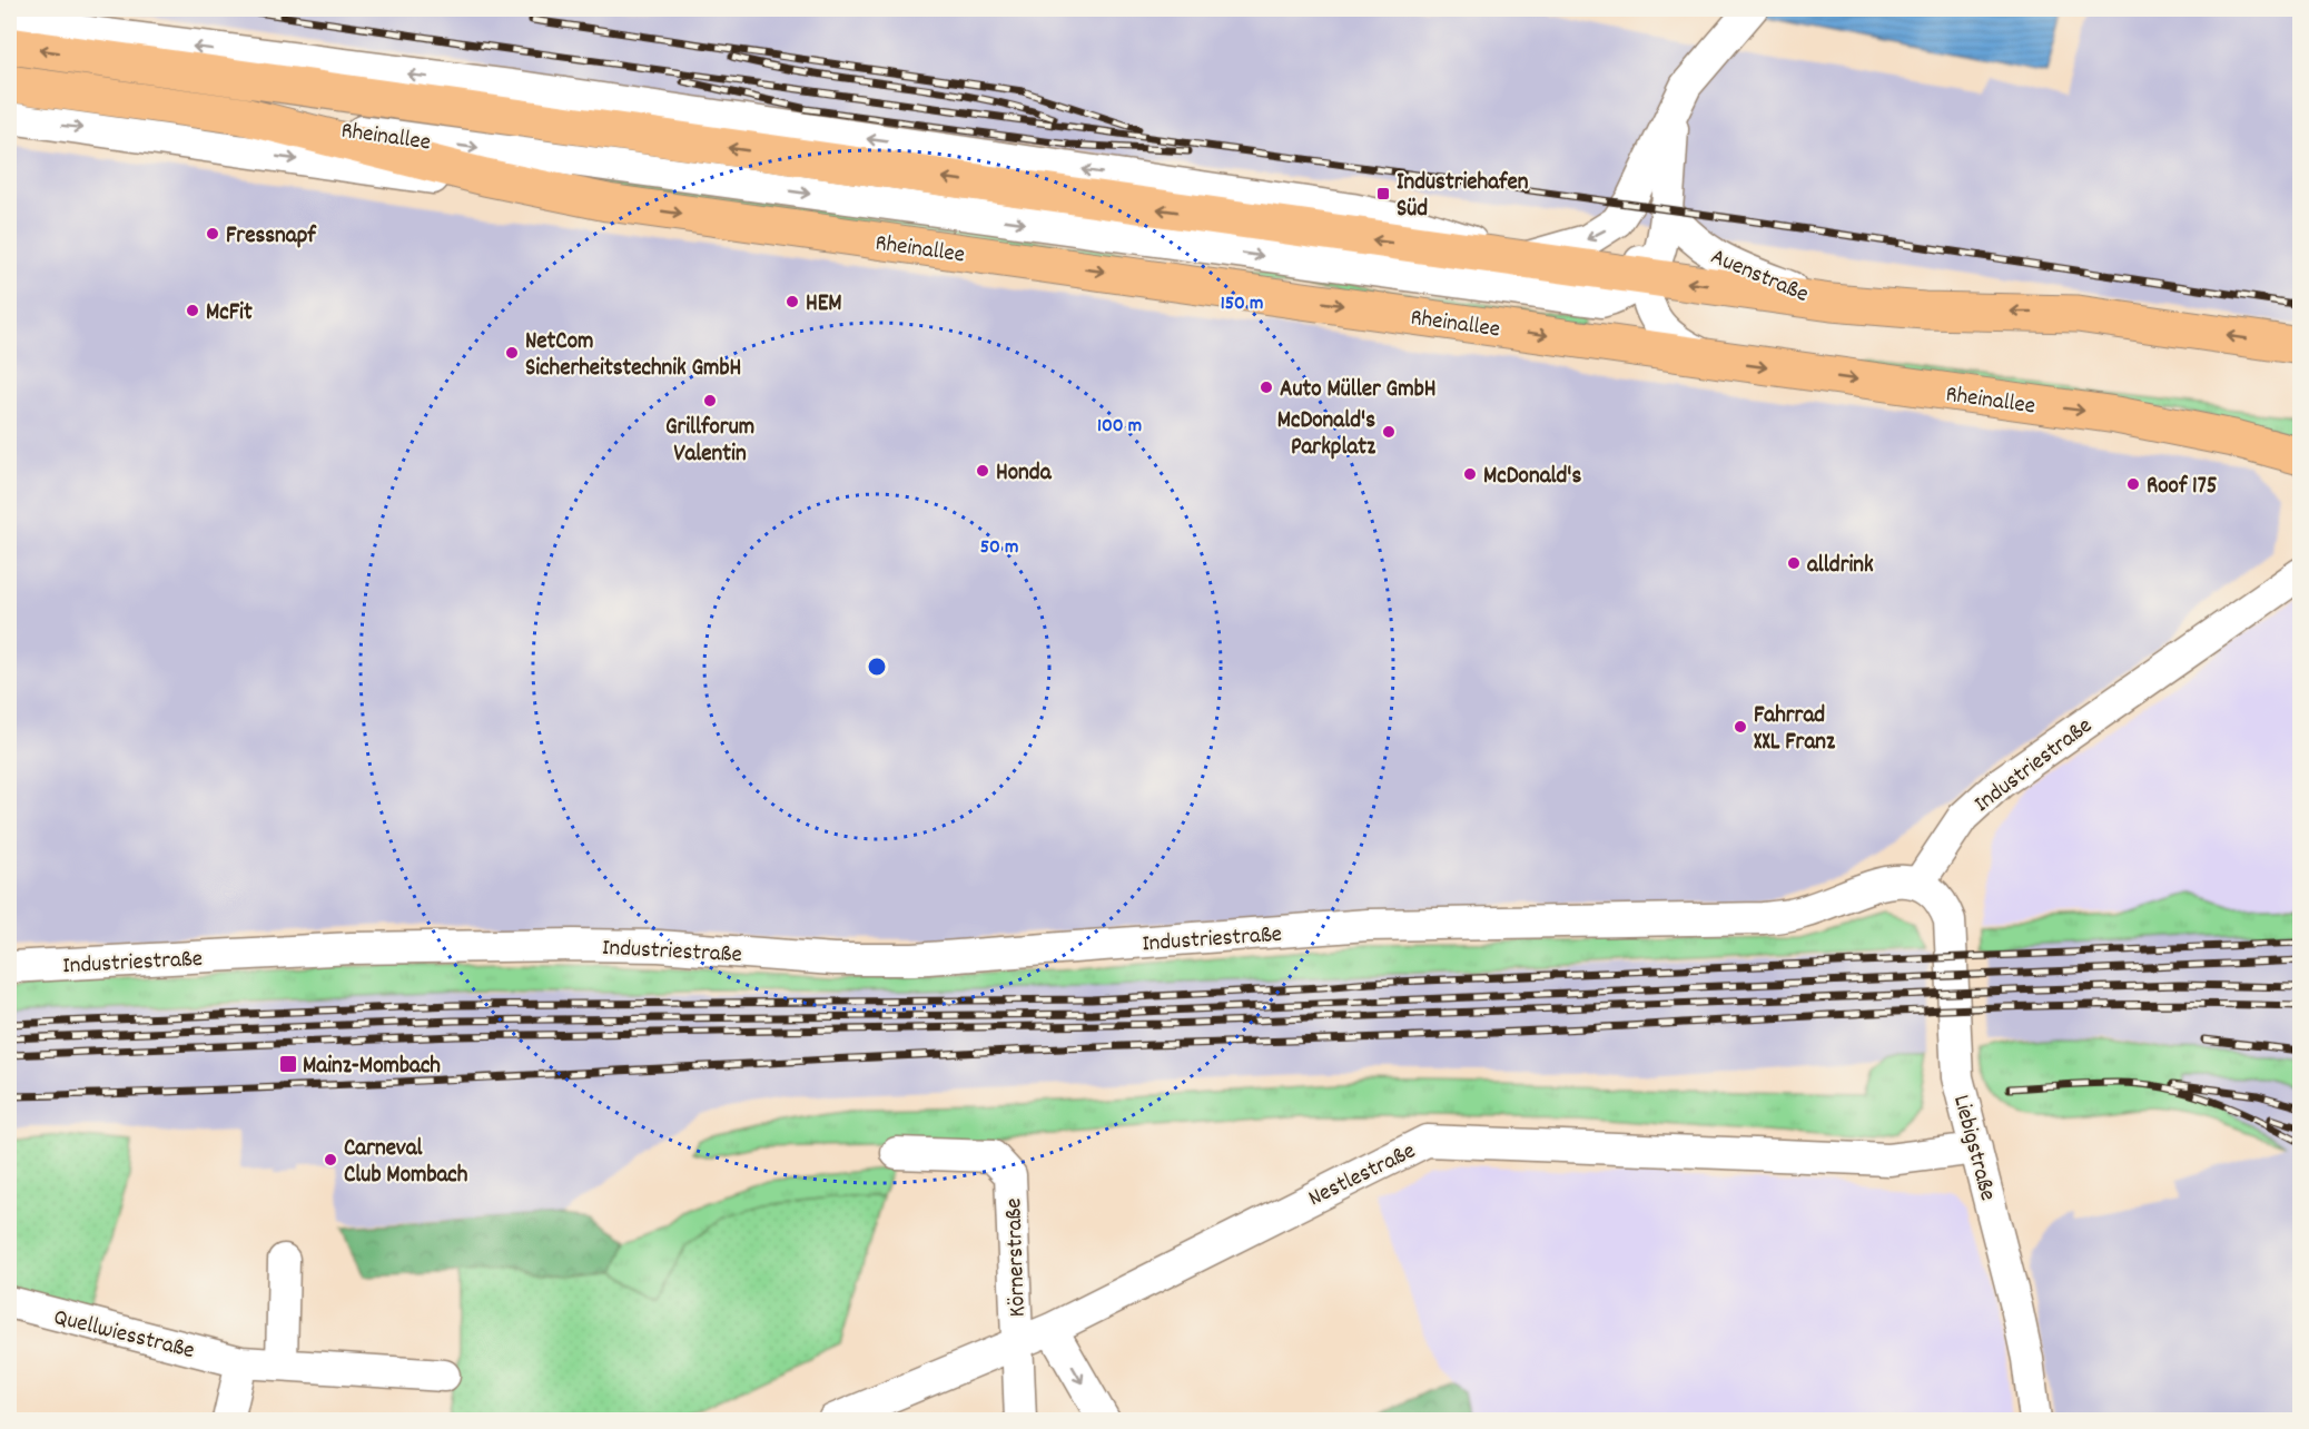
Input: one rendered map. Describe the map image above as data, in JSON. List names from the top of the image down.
{
  "streets": {
    "main road": ["Rheinallee"],
    "street": [
      "Auenstraße",
      "Industriestraße",
      "Liebigstraße",
      "Nestlestraße",
      "Körnerstraße",
      "Quellwiesstraße"
    ]
  },
  "crossings": [
    ["Rheinallee", "Auenstraße"],
    ["Industriestraße", "Liebigstraße"],
    ["Liebigstraße", "Nestlestraße"],
    ["Nestlestraße", "Körnerstraße"]
  ],
  "places": {
    "transit": ["Industriehafen Süd", "Mainz-Mombach"],
    "other": [
      "Fressnapf",
      "HEM",
      "McFit",
      "NetCom Sicherheitstechnik GmbH",
      "Auto Müller GmbH",
      "Grillforum Valentin",
      "McDonald's Parkplatz",
      "Honda",
      "McDonald's",
      "Roof 175",
      "alldrink",
      "Fahrrad XXL Franz",
      "Carneval Club Mombach"
    ]
  },
  "rings": ["150 m", "100 m", "50 m"]
}
